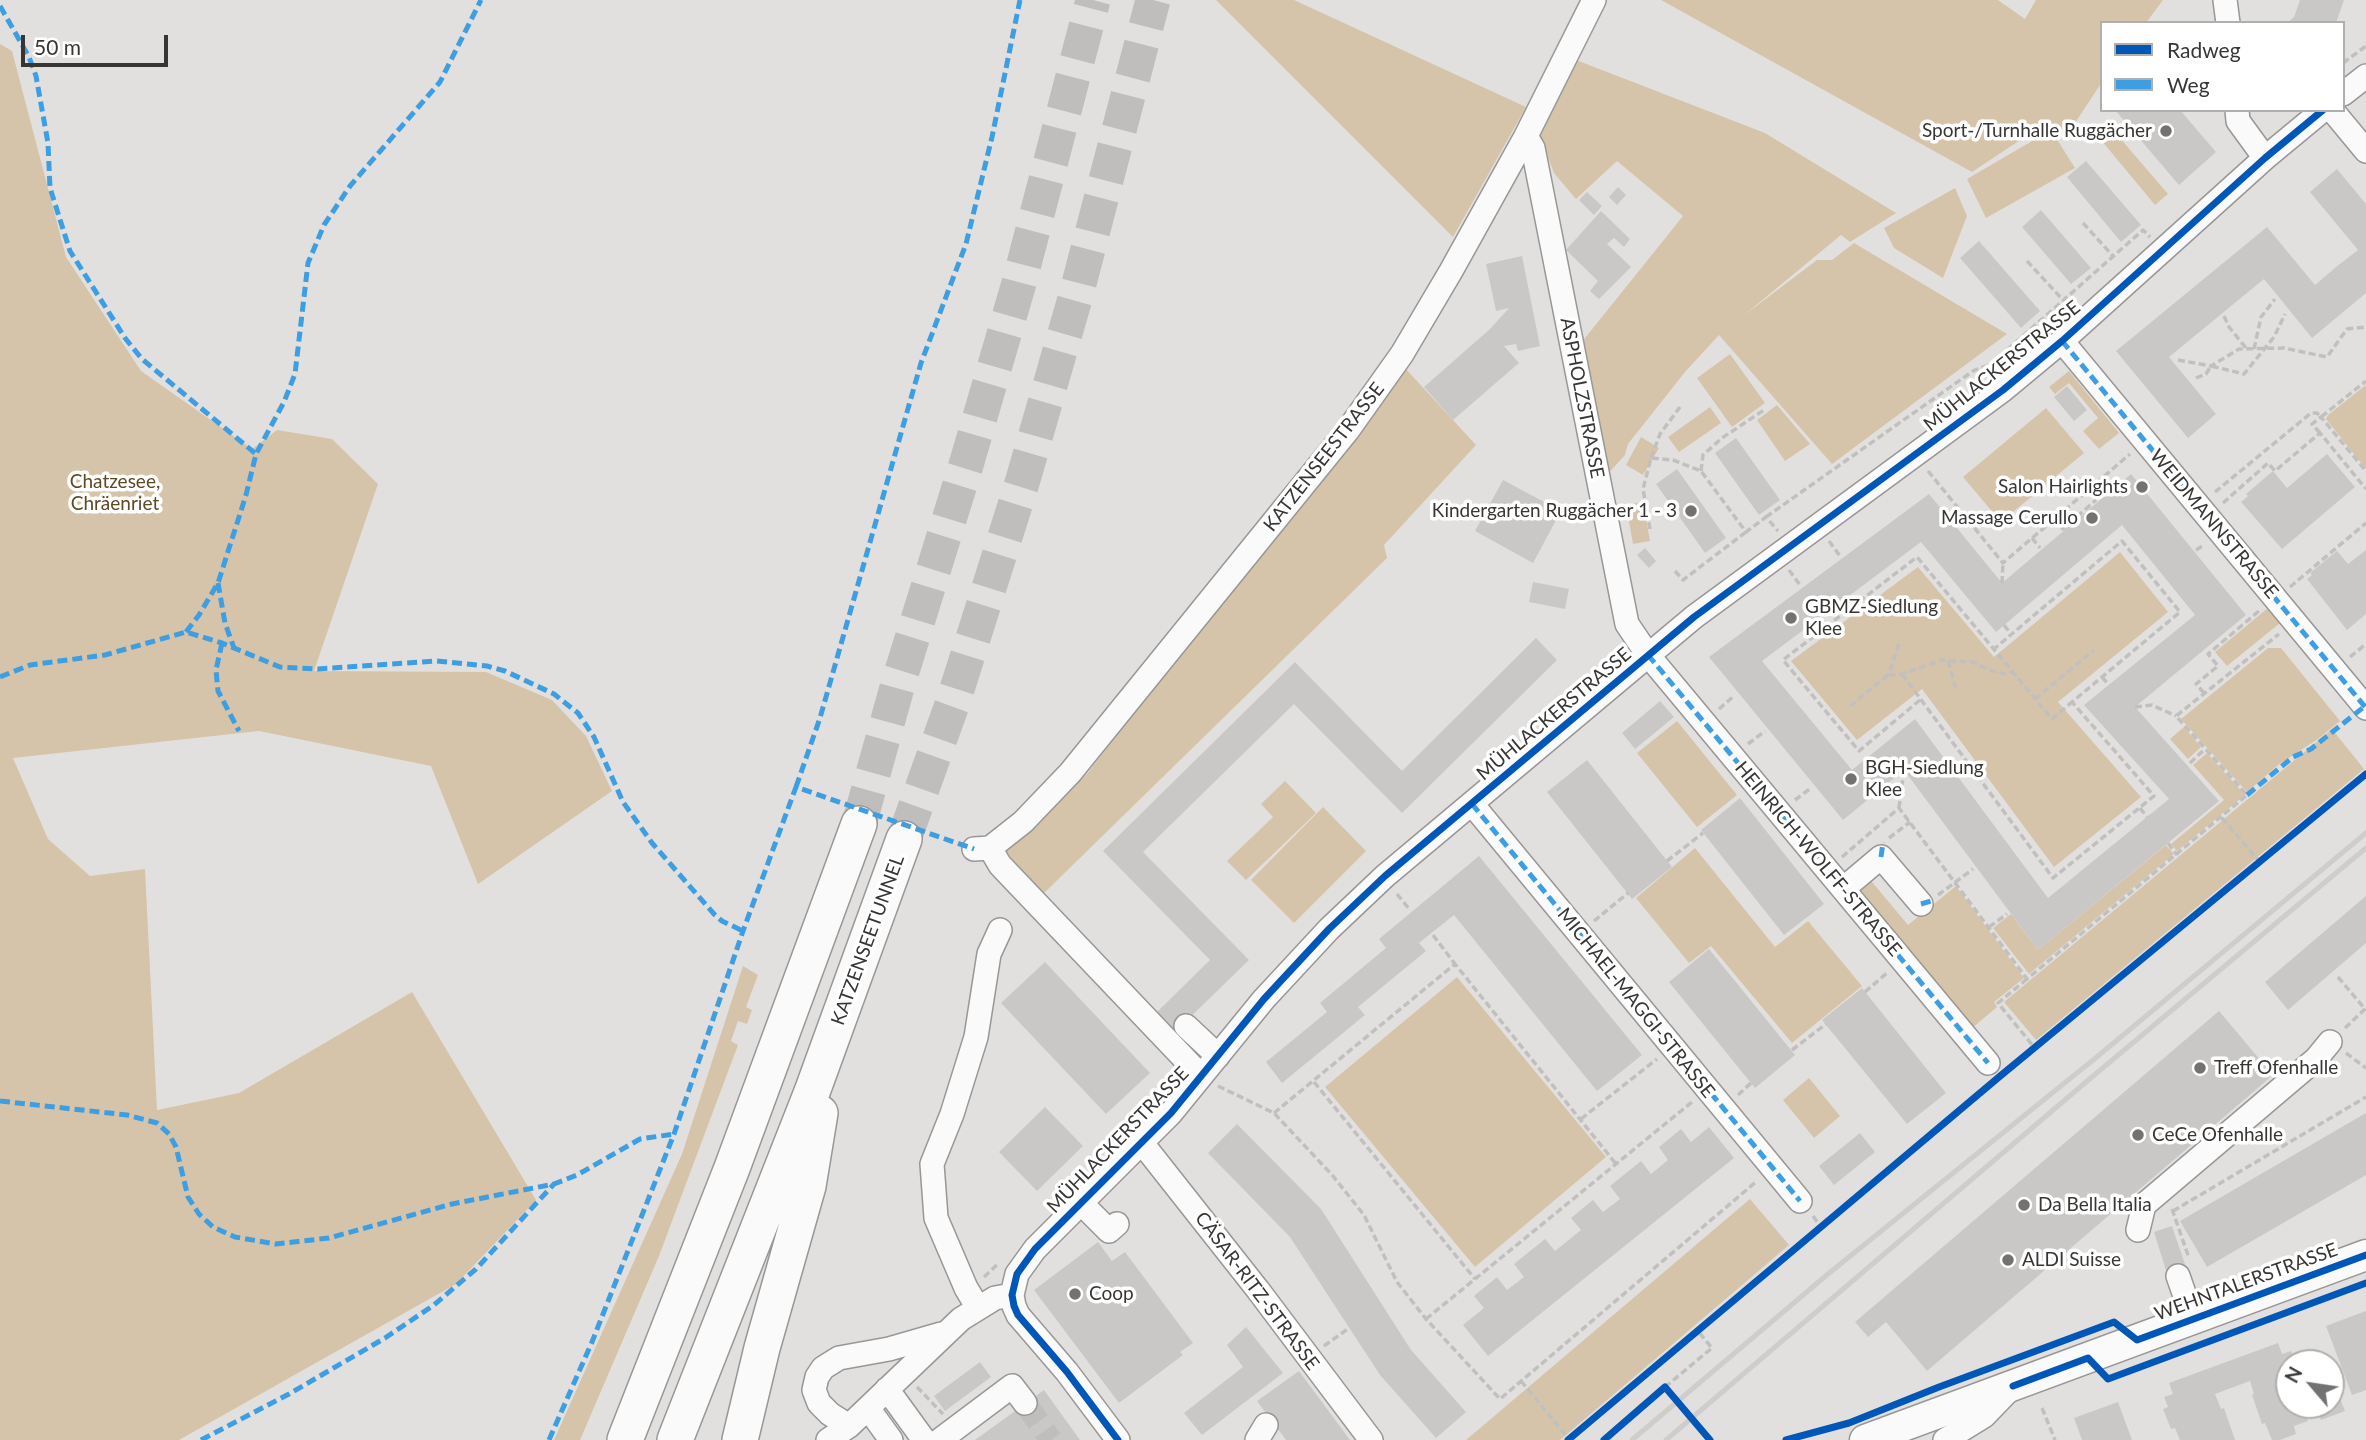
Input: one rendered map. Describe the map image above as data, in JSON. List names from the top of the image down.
{
  "streets": {
    "highway": ["KATZENSEETUNNEL"],
    "main road": ["WEHNTALERSTRASSE"],
    "street": [
      "MÜHLACKERSTRASSE",
      "ASPHOLZSTRASSE",
      "KATZENSEESTRASSE",
      "WEIDMANNSTRASSE",
      "HEINRICH-WOLFF-STRASSE",
      "MICHAEL-MAGGI-STRASSE",
      "CÄSAR-RITZ-STRASSE"
    ]
  },
  "crossings": [
    ["MÜHLACKERSTRASSE", "ASPHOLZSTRASSE"],
    ["MÜHLACKERSTRASSE", "KATZENSEESTRASSE"],
    ["MÜHLACKERSTRASSE", "WEIDMANNSTRASSE"],
    ["MÜHLACKERSTRASSE", "HEINRICH-WOLFF-STRASSE"],
    ["MÜHLACKERSTRASSE", "MICHAEL-MAGGI-STRASSE"],
    ["MÜHLACKERSTRASSE", "CÄSAR-RITZ-STRASSE"],
    ["ASPHOLZSTRASSE", "KATZENSEESTRASSE"],
    ["ASPHOLZSTRASSE", "HEINRICH-WOLFF-STRASSE"]
  ],
  "parks": ["Chatzesee, Chräenriet"],
  "places": [
    "Sport-/Turnhalle Ruggächer",
    "Salon Hairlights",
    "Kindergarten Ruggächer 1 - 3",
    "Massage Cerullo",
    "GBMZ-Siedlung Klee",
    "BGH-Siedlung Klee",
    "Treff Ofenhalle",
    "CeCe Ofenhalle",
    "Da Bella Italia",
    "ALDI Suisse",
    "Coop"
  ],
  "legend": ["Radweg", "Weg"],
  "scale_bar": "50 m",
  "north": "top left"
}
